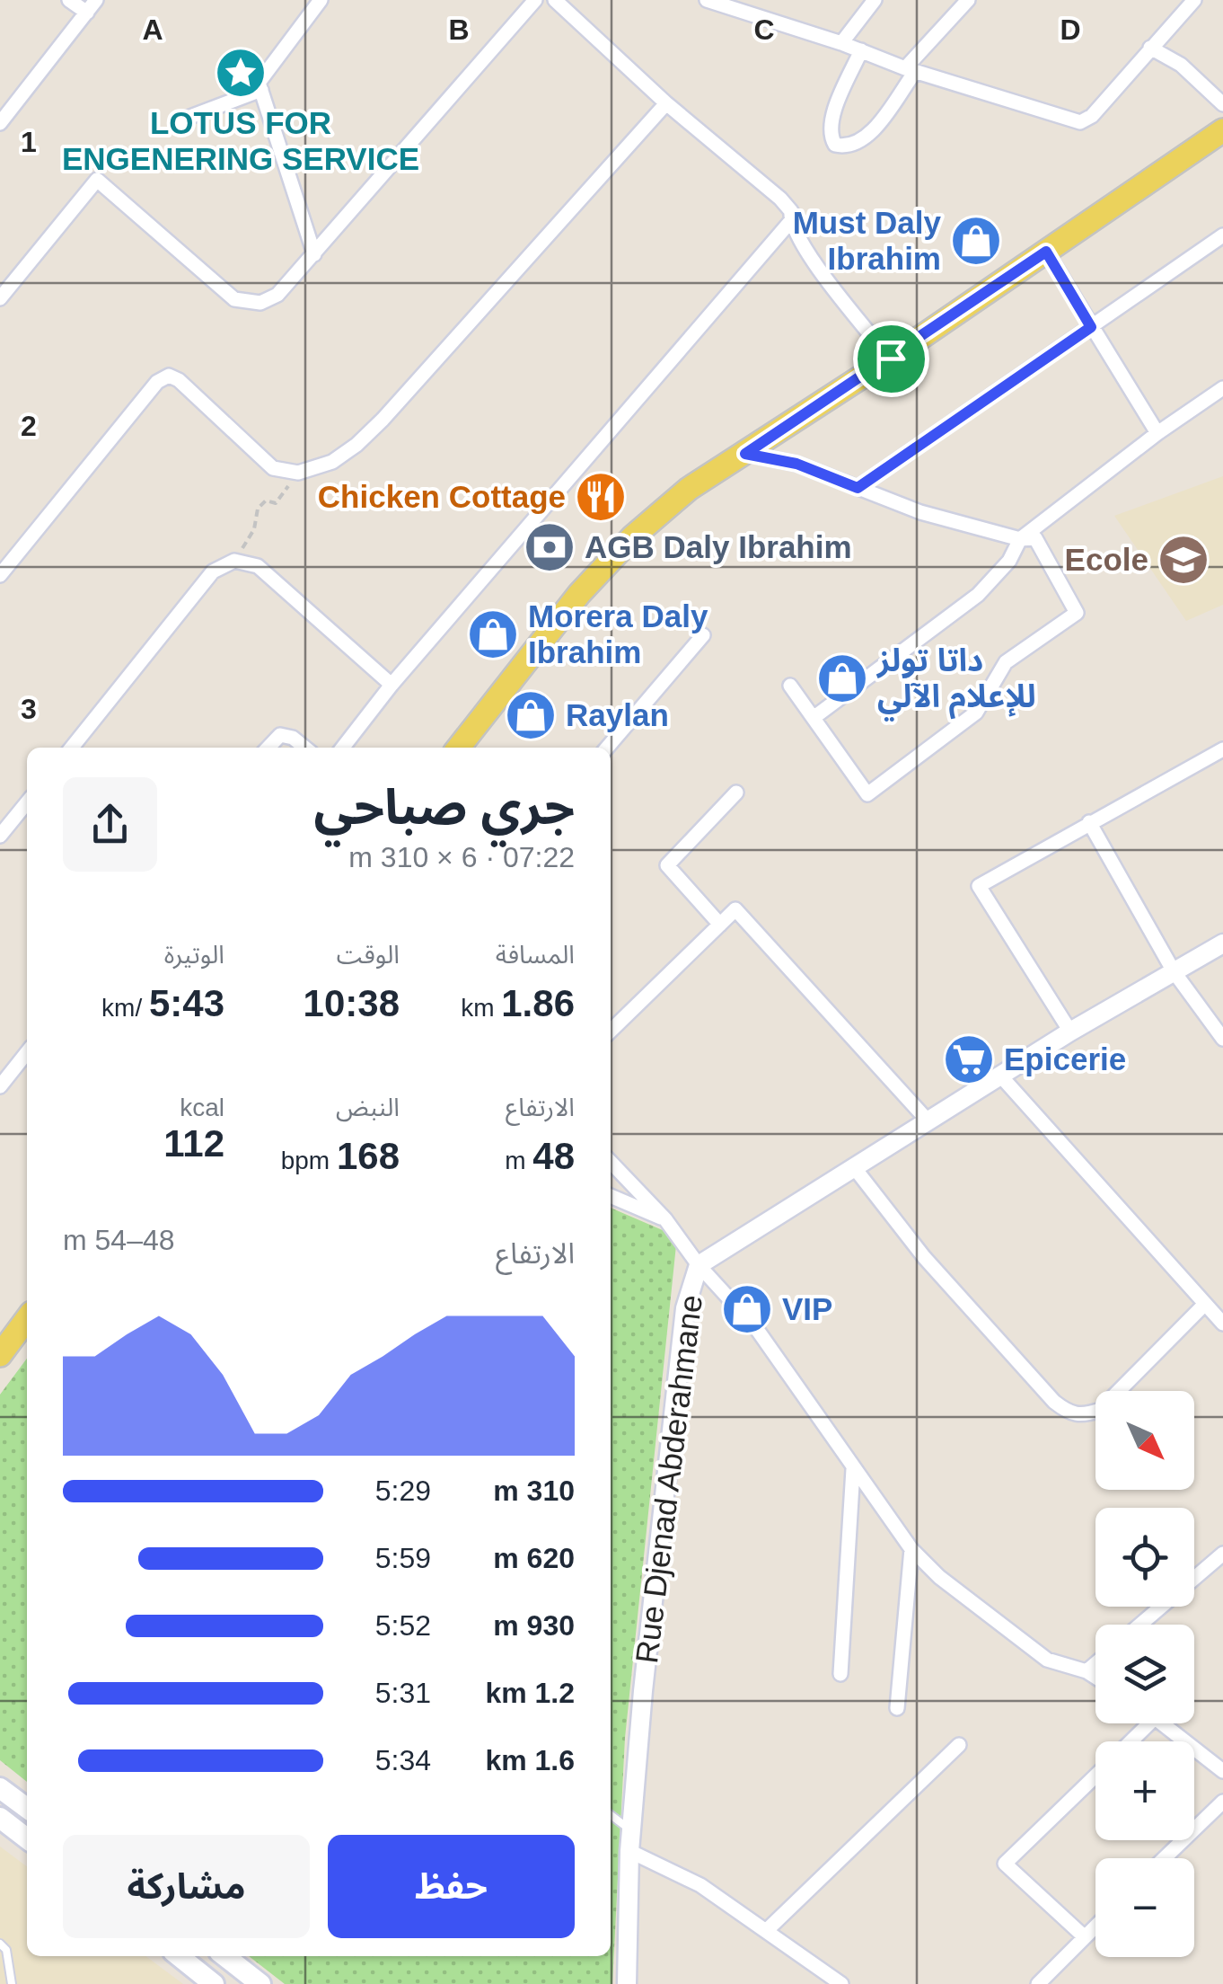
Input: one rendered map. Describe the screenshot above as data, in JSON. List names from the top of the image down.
{
  "streets": {
    "street": ["Rue Djenad Abderahmane"]
  },
  "places": {
    "place": ["LOTUS FOR ENGENERING SERVICE"],
    "shop": [
      "Must Daly Ibrahim",
      "Morera Daly Ibrahim",
      "داتا تولز للإعلام الآلي",
      "Raylan",
      "VIP"
    ],
    "restaurant": ["Chicken Cottage"],
    "bank": ["AGB Daly Ibrahim"],
    "school or university": ["Ecole"],
    "supermarket": ["Epicerie"]
  },
  "north": "bottom right",
  "page": {
    "heading": ["جري صباحي", "07:22 · 6 × 310 m"],
    "stats": [
      ["المسافة", "1.86 km"],
      ["الوقت", "10:38"],
      ["الوتيرة", "5:43 /km"],
      ["الارتفاع", "48 m"],
      ["النبض", "168 bpm"],
      ["kcal", "112"]
    ],
    "chart": ["الارتفاع", "48–54 m"],
    "map_buttons": ["+", "−"],
    "list": [
      {
        "name": "310 m",
        "note": "5:29"
      },
      {
        "name": "620 m",
        "note": "5:59"
      },
      {
        "name": "930 m",
        "note": "5:52"
      },
      {
        "name": "1.2 km",
        "note": "5:31"
      },
      {
        "name": "1.6 km",
        "note": "5:34"
      }
    ],
    "buttons": ["حفظ", "مشاركة"]
  },
  "grid": {
    "columns": [
      "A",
      "B",
      "C",
      "D"
    ],
    "rows": ["1", "2", "3"]
  }
}
